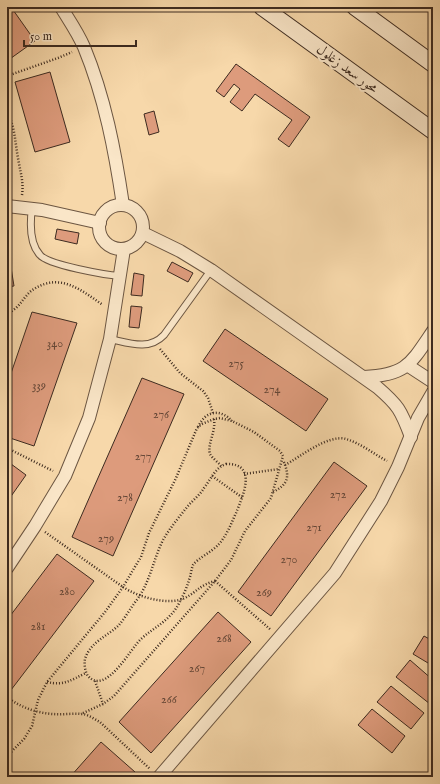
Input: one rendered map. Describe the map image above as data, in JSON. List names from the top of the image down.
{
  "streets": {
    "main road": ["محور سعد زغلول"]
  },
  "house_numbers": [
    "340",
    "275",
    "339",
    "274",
    "276",
    "277",
    "272",
    "278",
    "271",
    "279",
    "270",
    "280",
    "269",
    "281",
    "268",
    "267",
    "266"
  ],
  "scale_bar": "50 m"
}
